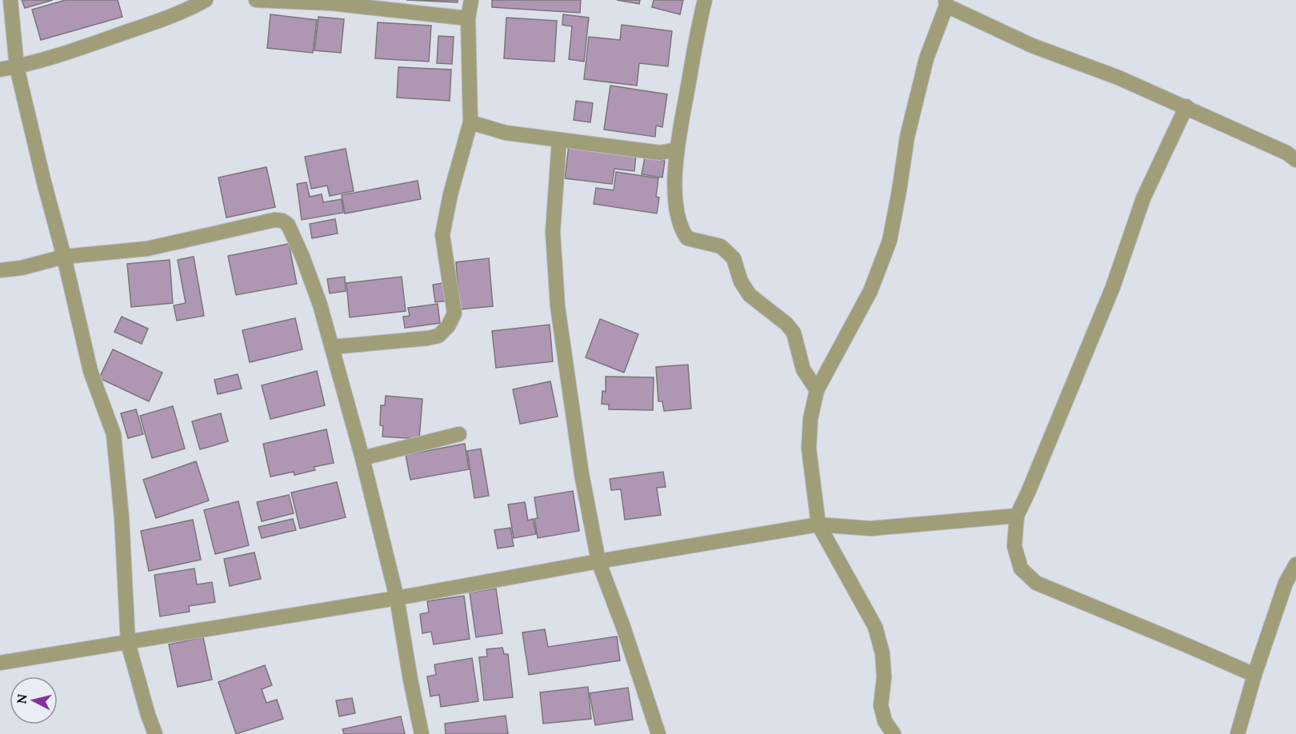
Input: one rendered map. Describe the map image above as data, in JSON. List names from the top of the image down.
{
  "north": "left"
}
